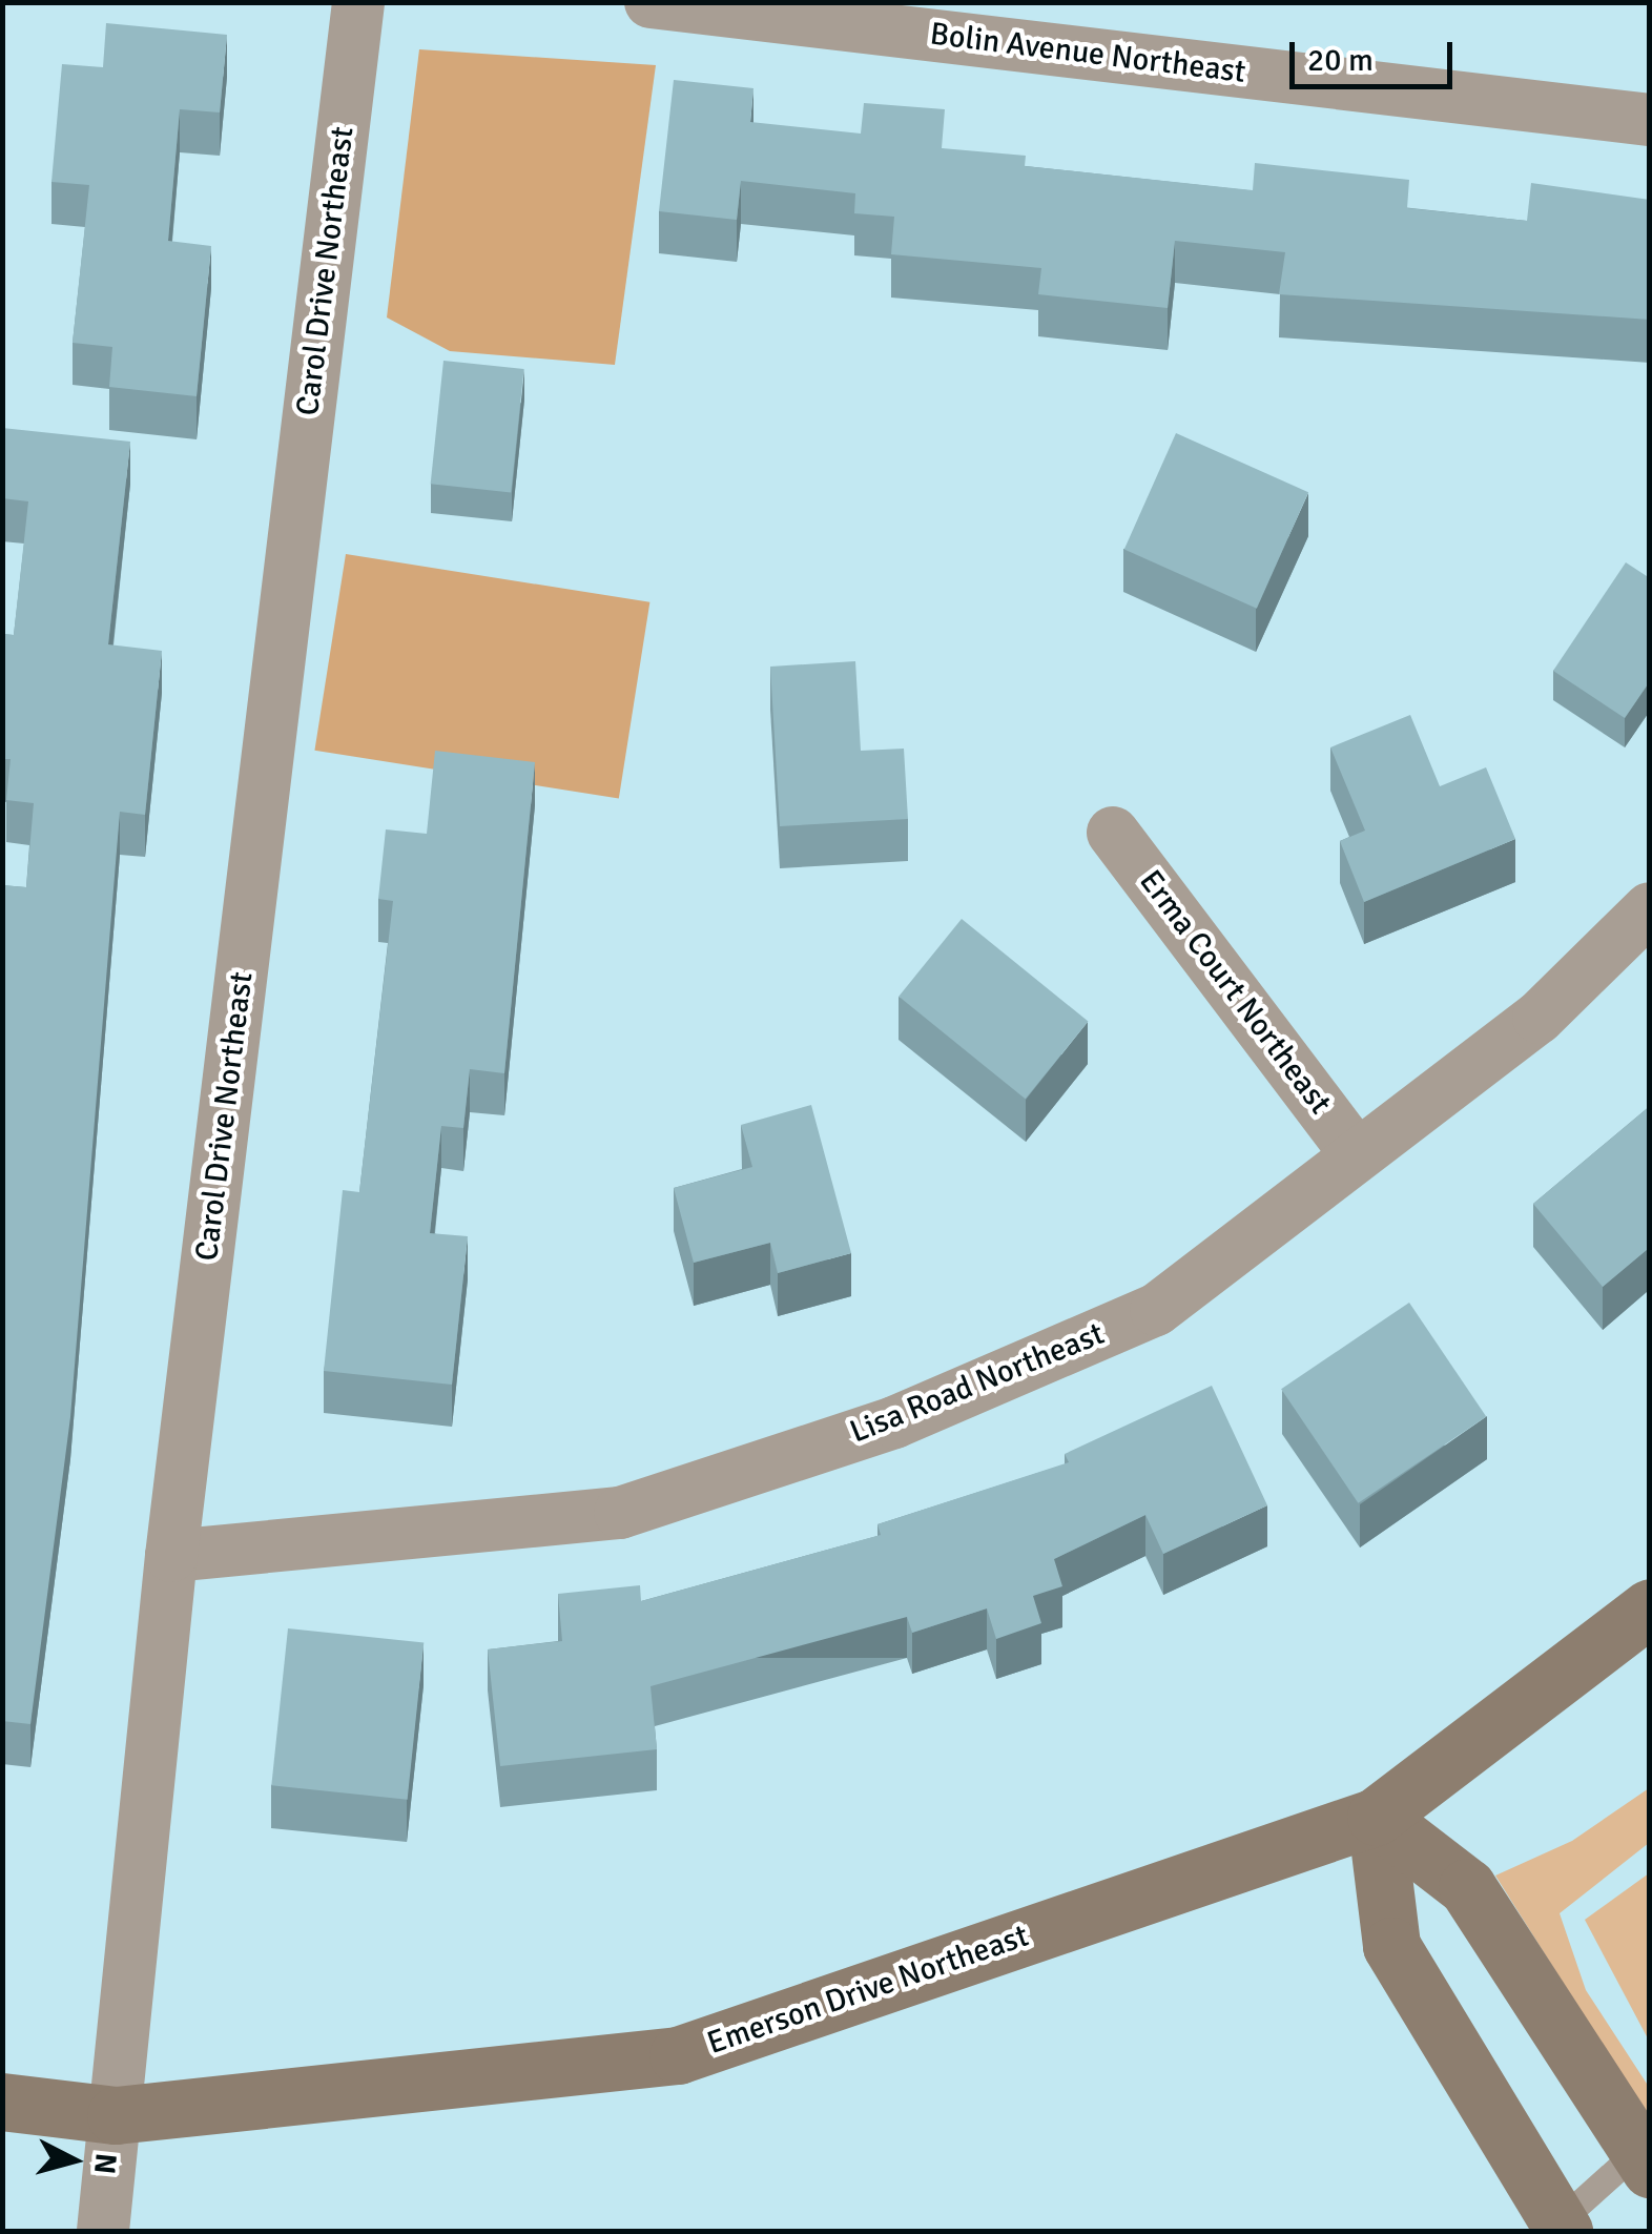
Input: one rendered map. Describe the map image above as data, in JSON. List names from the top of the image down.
{
  "streets": {
    "street": [
      "Bolin Avenue Northeast",
      "Carol Drive Northeast",
      "Erma Court Northeast",
      "Lisa Road Northeast",
      "Emerson Drive Northeast"
    ]
  },
  "crossings": [
    ["Carol Drive Northeast", "Lisa Road Northeast"],
    ["Carol Drive Northeast", "Emerson Drive Northeast"],
    ["Erma Court Northeast", "Lisa Road Northeast"]
  ],
  "scale_bar": "20 m",
  "north": "right"
}
